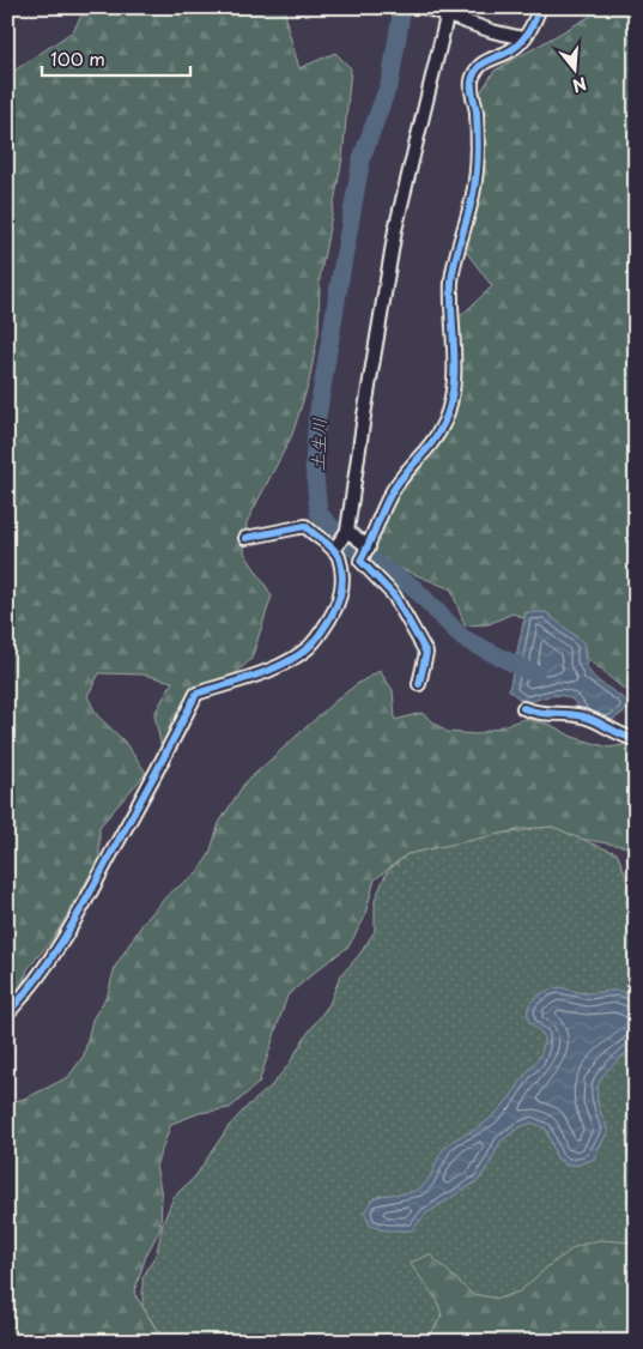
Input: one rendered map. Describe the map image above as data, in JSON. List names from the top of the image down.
{
  "water": ["土生川"],
  "scale_bar": "100 m",
  "north": "bottom"
}
